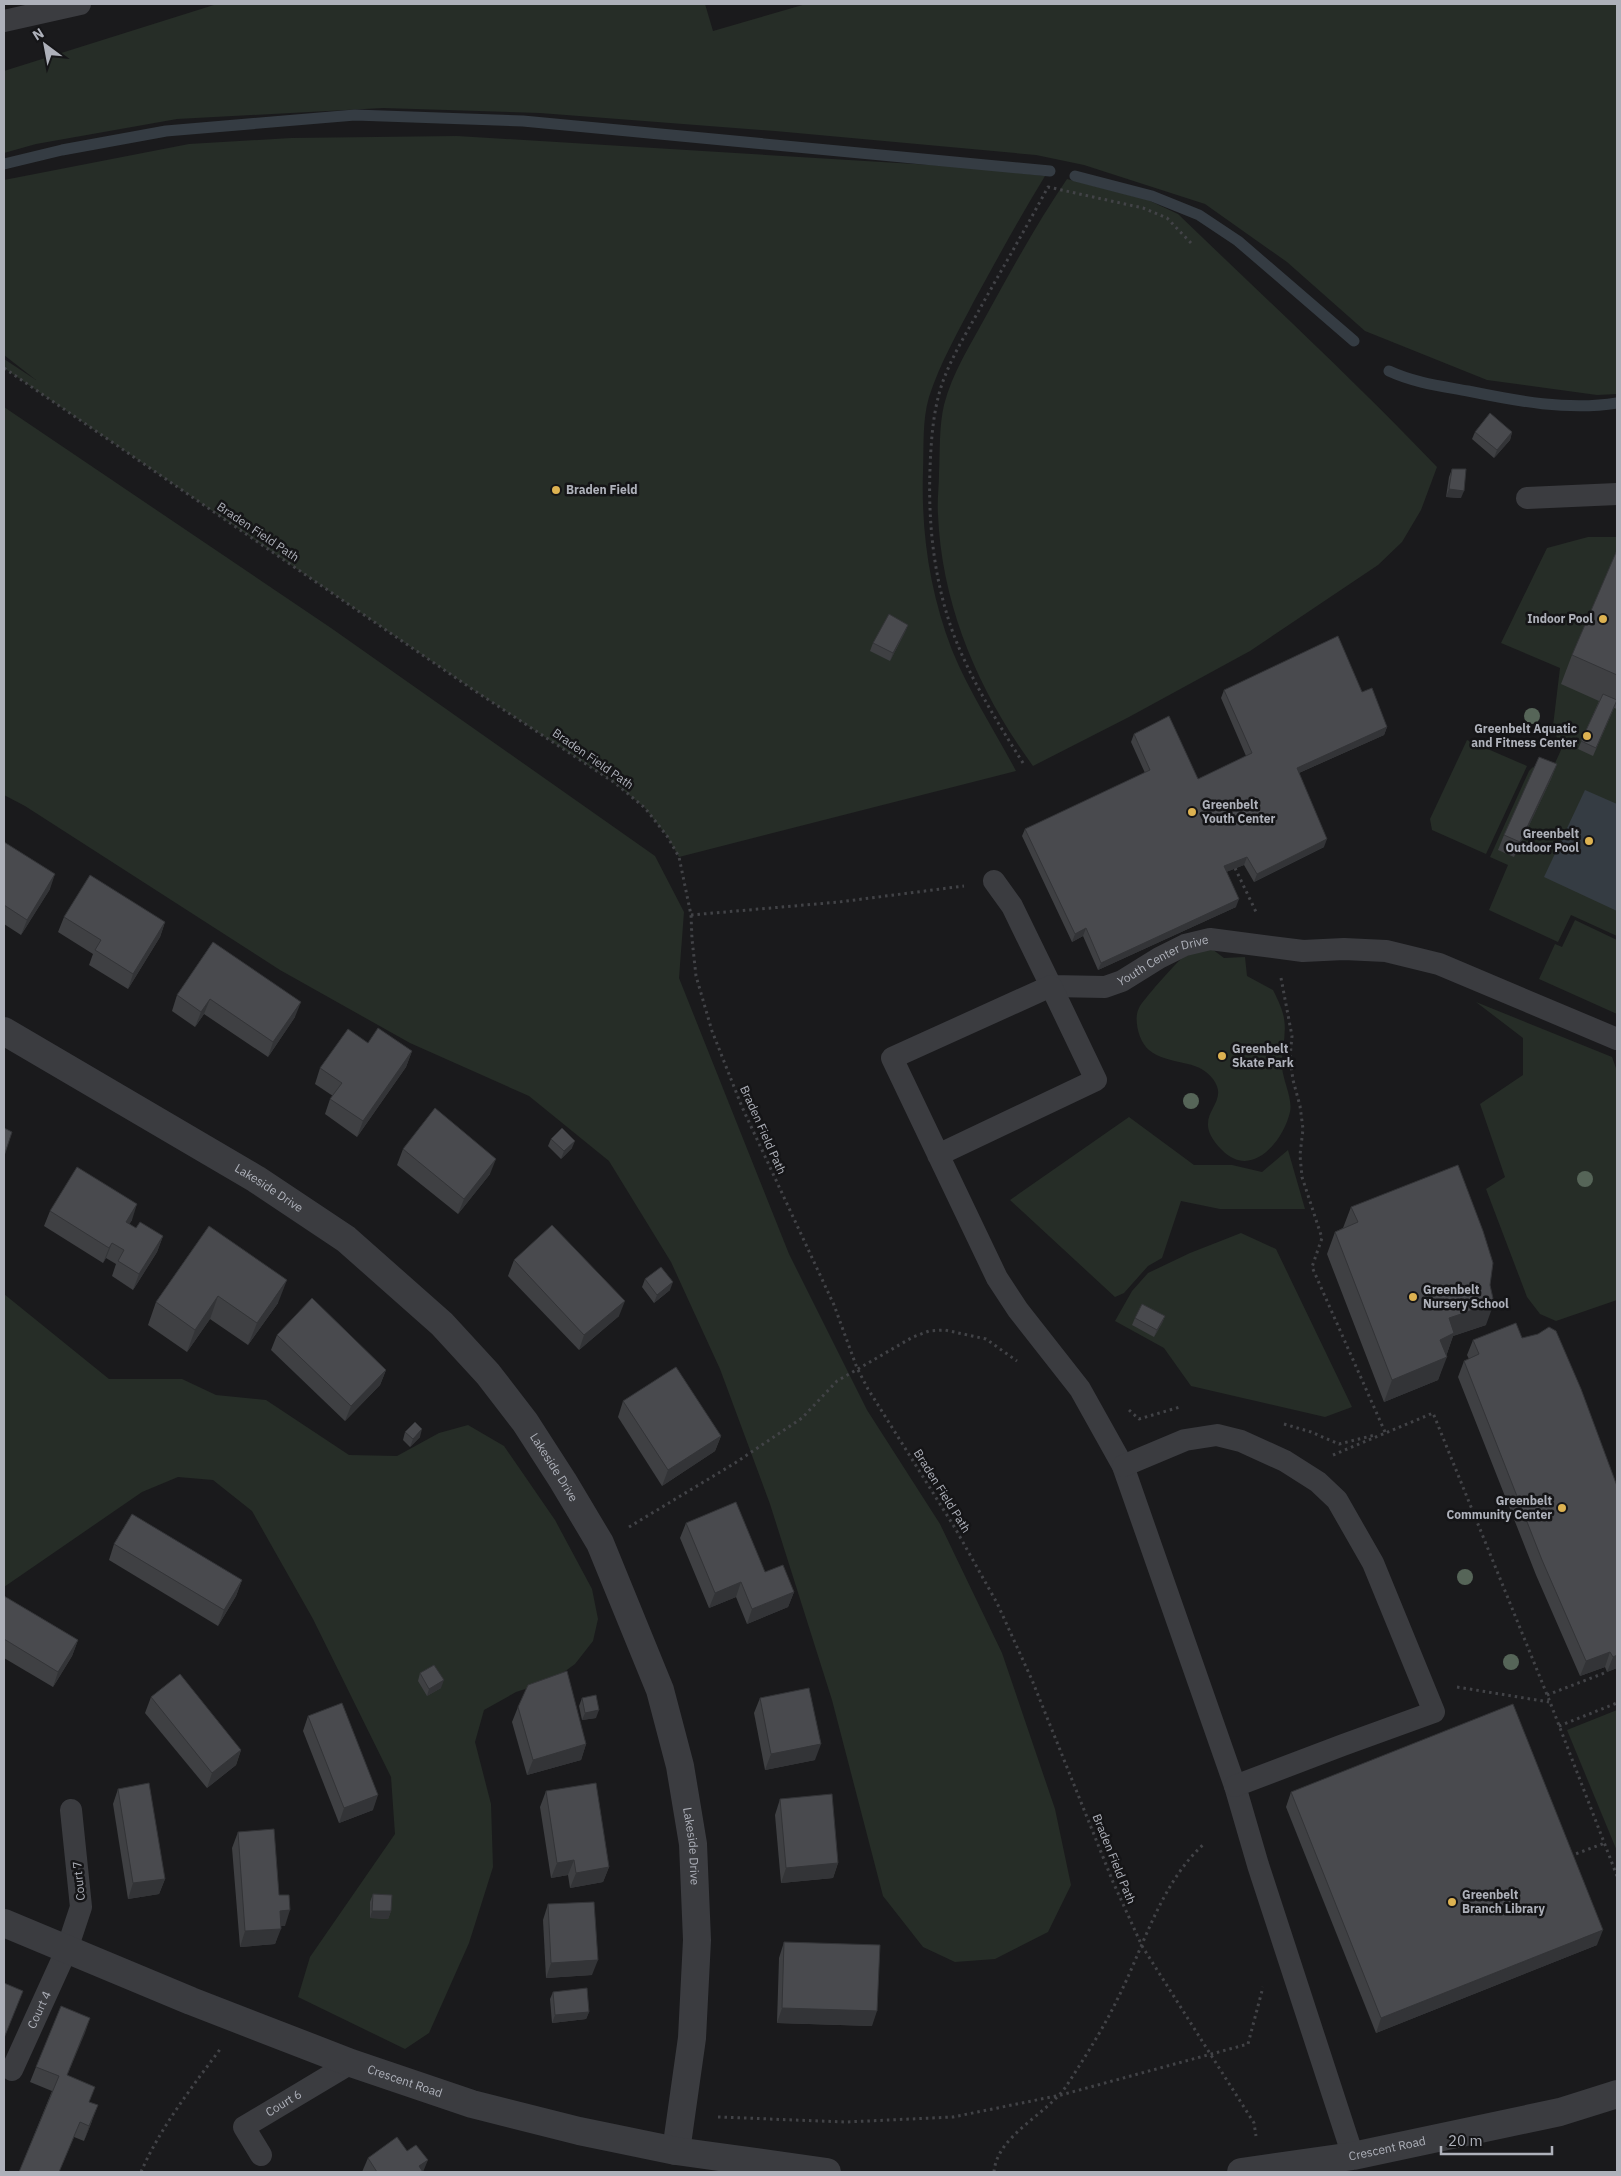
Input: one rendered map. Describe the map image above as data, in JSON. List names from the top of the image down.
{
  "streets": {
    "street": ["Lakeside Drive", "Crescent Road"],
    "lane": [
      "Youth Center Drive",
      "Court 7",
      "Court 4",
      "Court 6"
    ],
    "path": ["Braden Field Path"]
  },
  "crossings": [
    ["Lakeside Drive", "Crescent Road"],
    ["Court 7", "Court 4"],
    ["Court 7", "Crescent Road"],
    ["Court 4", "Crescent Road"],
    ["Crescent Road", "Court 6"]
  ],
  "places": [
    "Braden Field",
    "Indoor Pool",
    "Greenbelt Aquatic and Fitness Center",
    "Greenbelt Youth Center",
    "Greenbelt Outdoor Pool",
    "Greenbelt Skate Park",
    "Greenbelt Nursery School",
    "Greenbelt Community Center",
    "Greenbelt Branch Library"
  ],
  "scale_bar": "20 m",
  "north": "top left"
}
